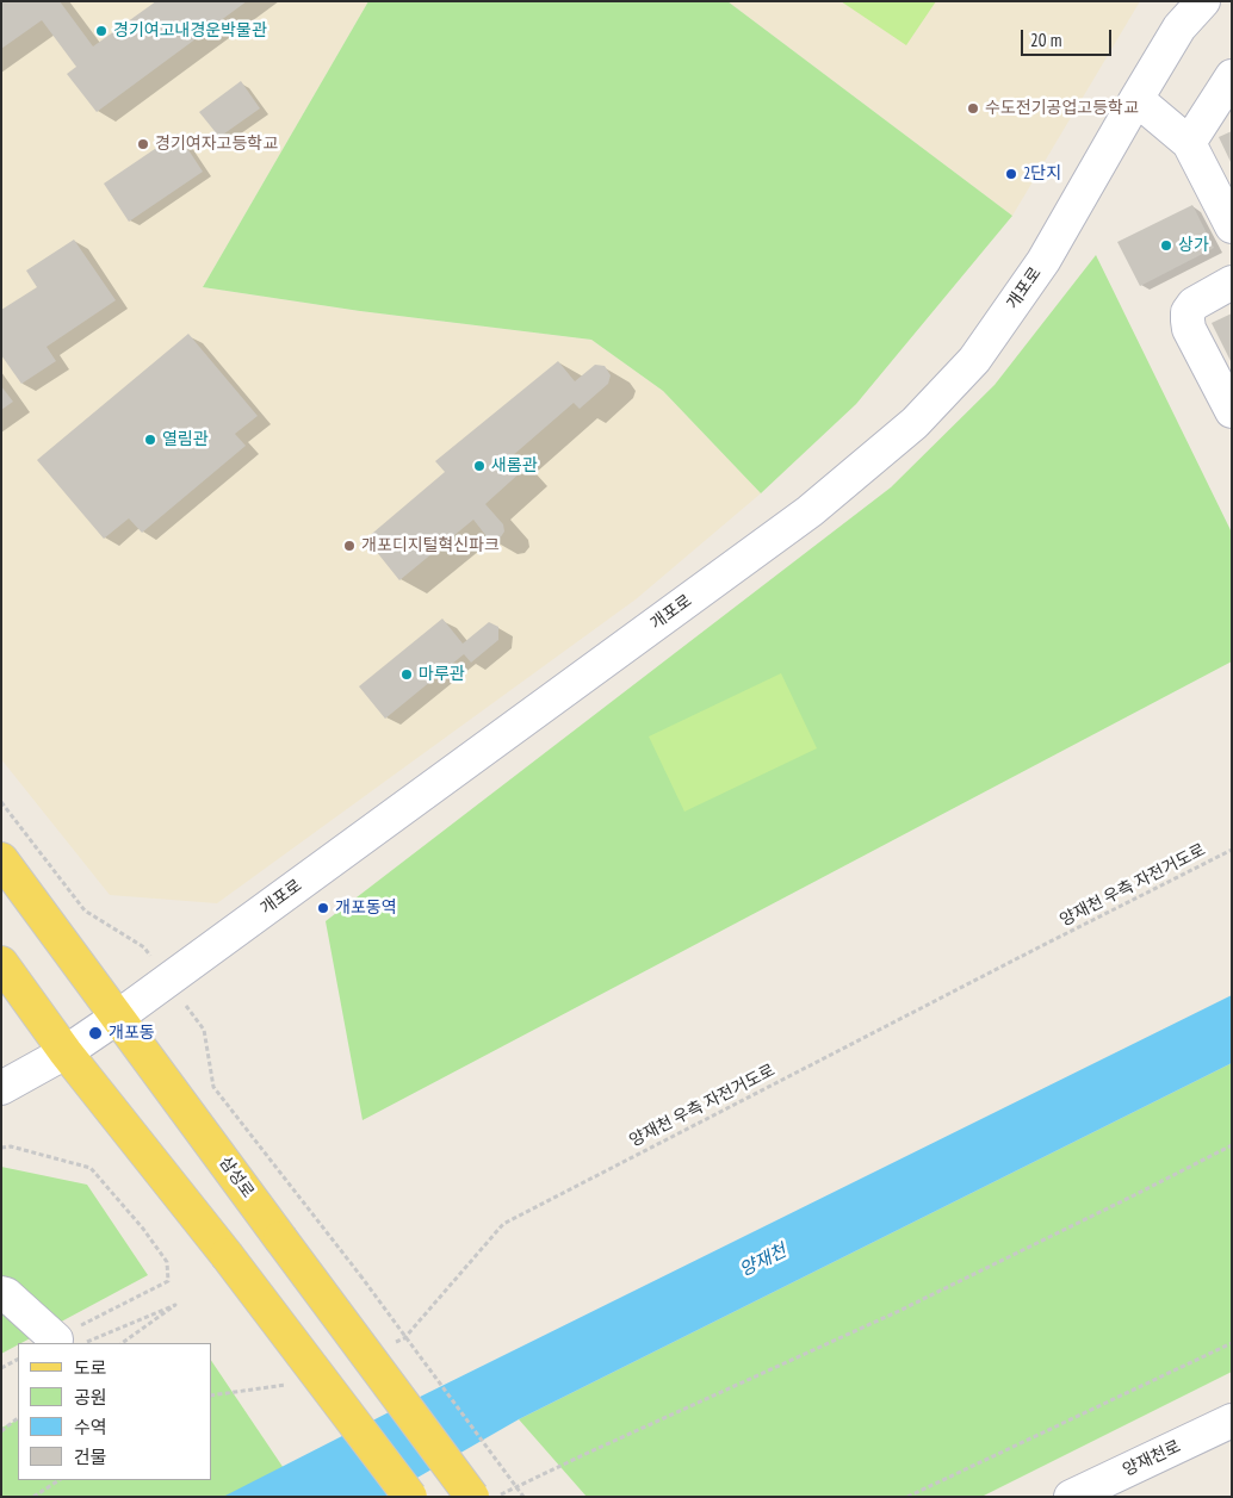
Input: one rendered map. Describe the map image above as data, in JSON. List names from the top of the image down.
{
  "streets": {
    "main road": ["삼성로"],
    "street": ["개포로", "양재천로"],
    "path": ["양재천 우측 자전거도로"]
  },
  "crossings": [
    ["개포로", "삼성로"]
  ],
  "water": ["양재천"],
  "places": [
    "경기여고내경운박물관",
    "수도전기공업고등학교",
    "경기여자고등학교",
    "2단지",
    "상가",
    "열림관",
    "새롬관",
    "개포디지털혁신파크",
    "마루관",
    "개포동역",
    "개포동"
  ],
  "legend": [
    "도로",
    "공원",
    "수역",
    "건물"
  ],
  "scale_bar": "20 m"
}
